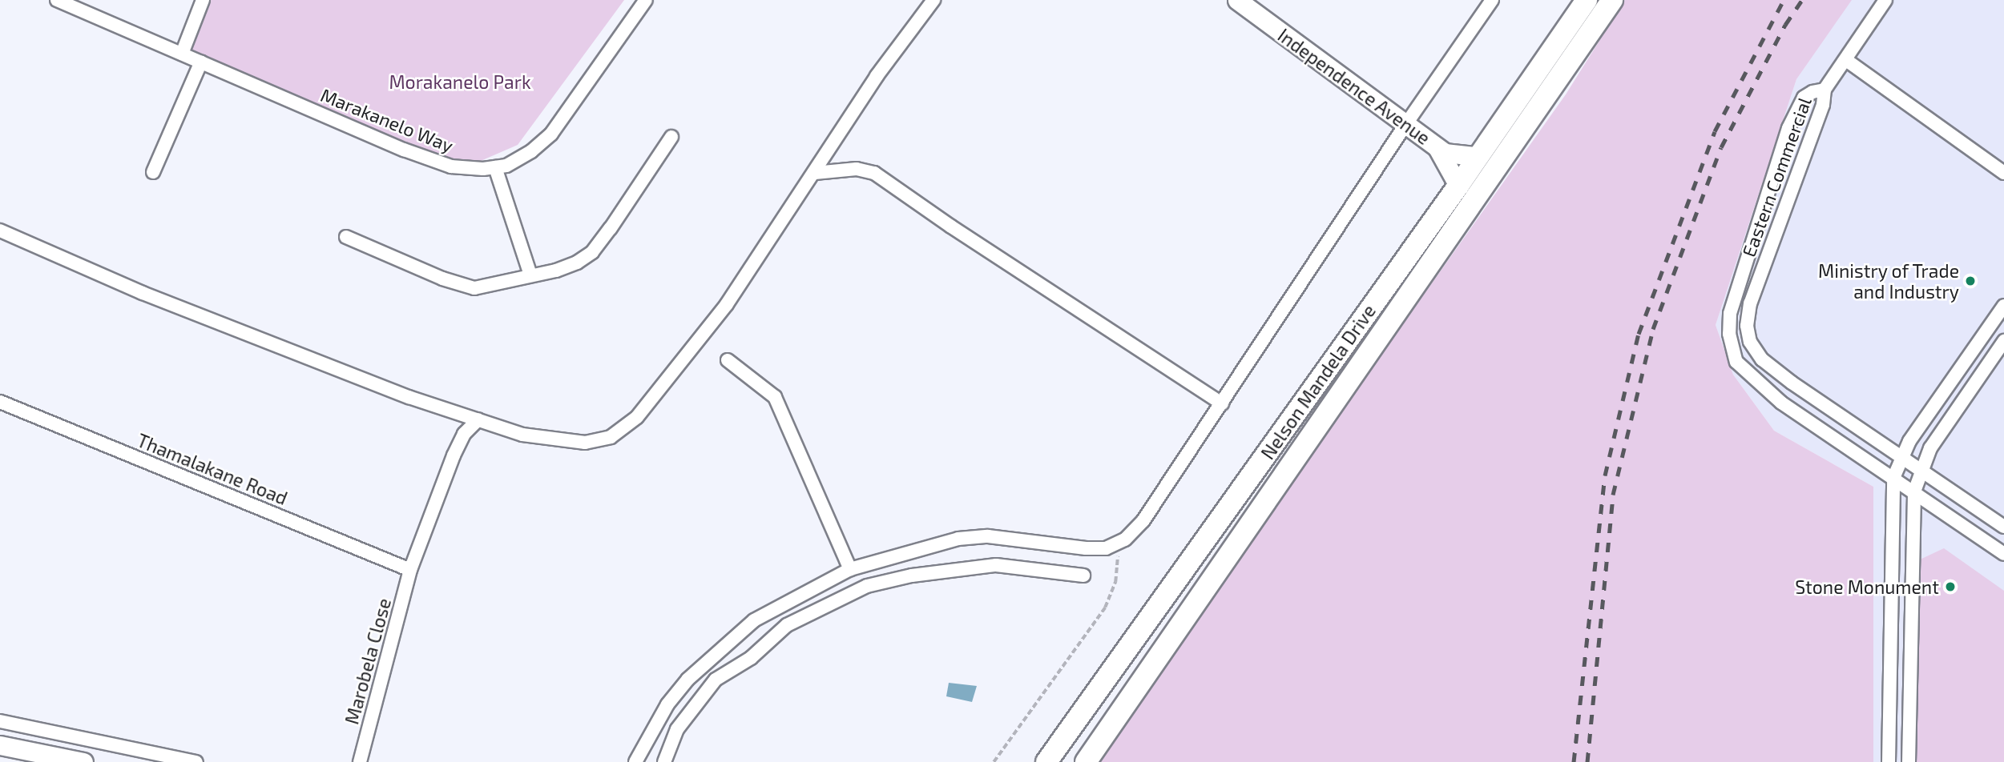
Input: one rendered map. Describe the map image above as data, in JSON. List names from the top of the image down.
{
  "streets": {
    "main road": ["Nelson Mandela Drive"],
    "street": [
      "Independence Avenue",
      "Marakanelo Way",
      "Eastern Commercial",
      "Thamalakane Road",
      "Marobela Close"
    ]
  },
  "crossings": [
    ["Independence Avenue", "Nelson Mandela Drive"],
    ["Thamalakane Road", "Marobela Close"]
  ],
  "parks": ["Morakanelo Park"],
  "places": ["Ministry of Trade and Industry", "Stone Monument"]
}
